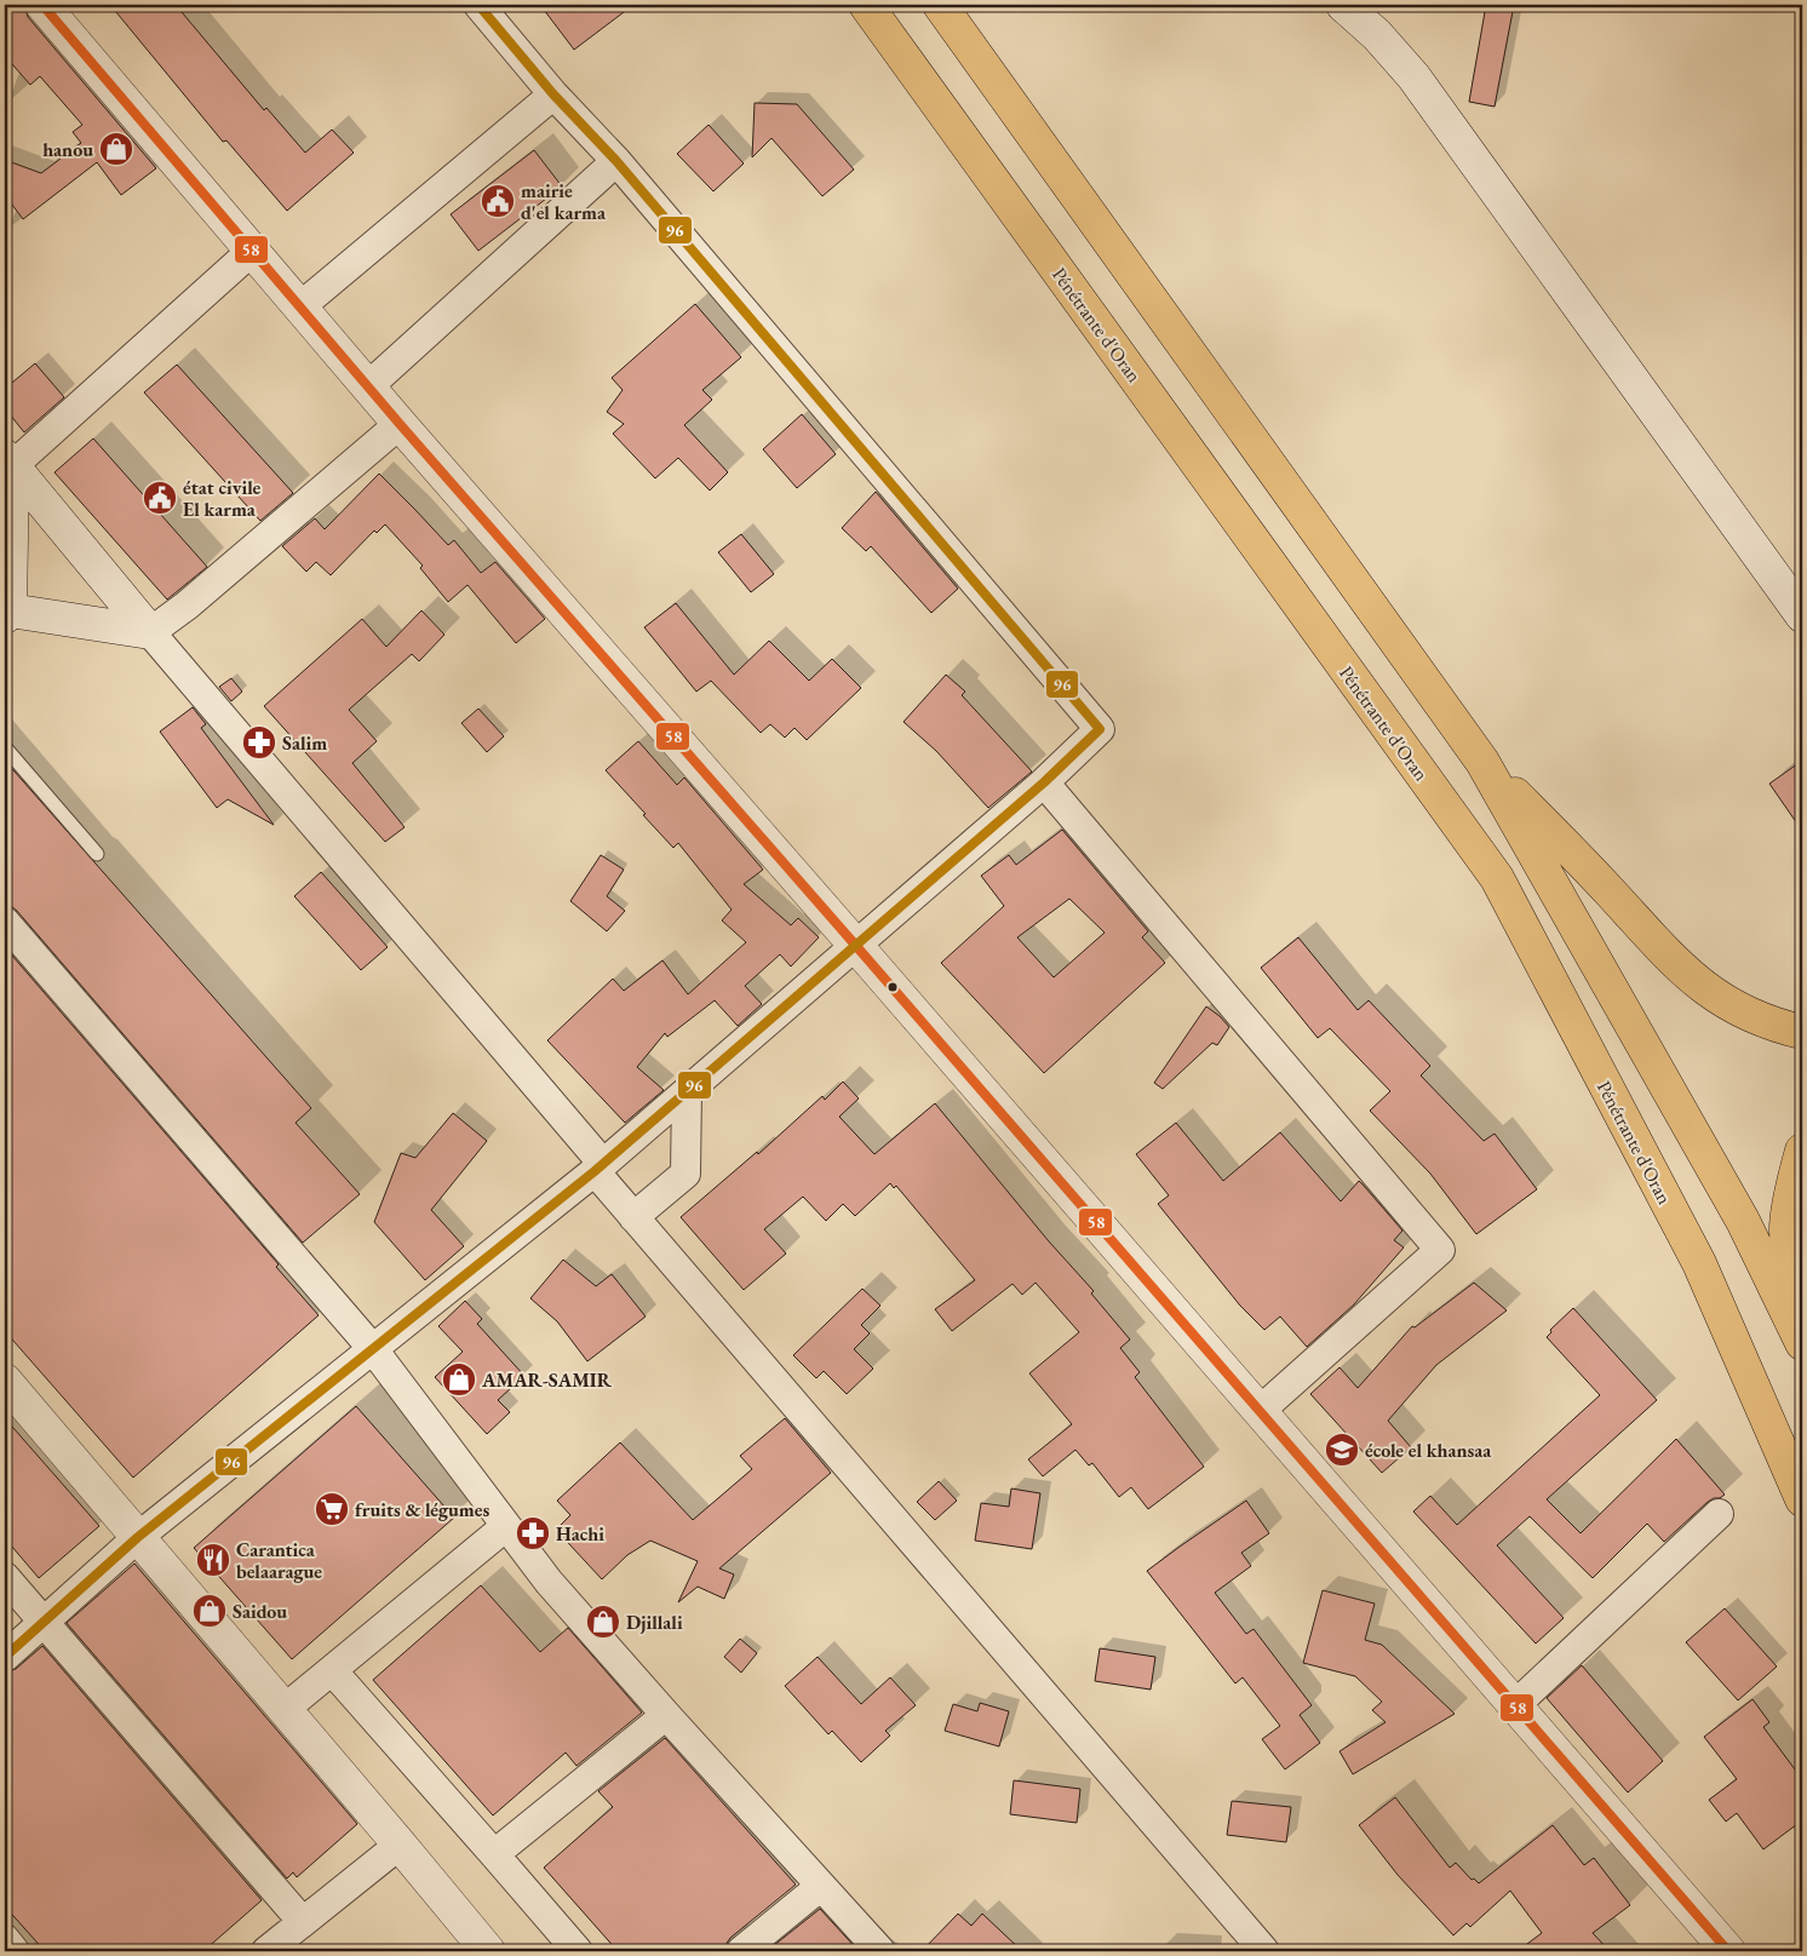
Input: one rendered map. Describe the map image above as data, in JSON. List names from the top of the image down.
{
  "streets": {
    "highway": ["Pénétrante d'Oran"]
  },
  "places": {
    "shop": [
      "hanou",
      "AMAR-SAMIR",
      "Saidou",
      "Djillali"
    ],
    "public building": ["mairie d'el karma", "état civile El karma"],
    "pharmacy": ["Salim", "Hachi"],
    "school or university": ["école el khansaa"],
    "supermarket": ["fruits & légumes"],
    "restaurant": ["Carantica belaarague"]
  },
  "lines": ["transit line 58", "transit line 96"]
}
